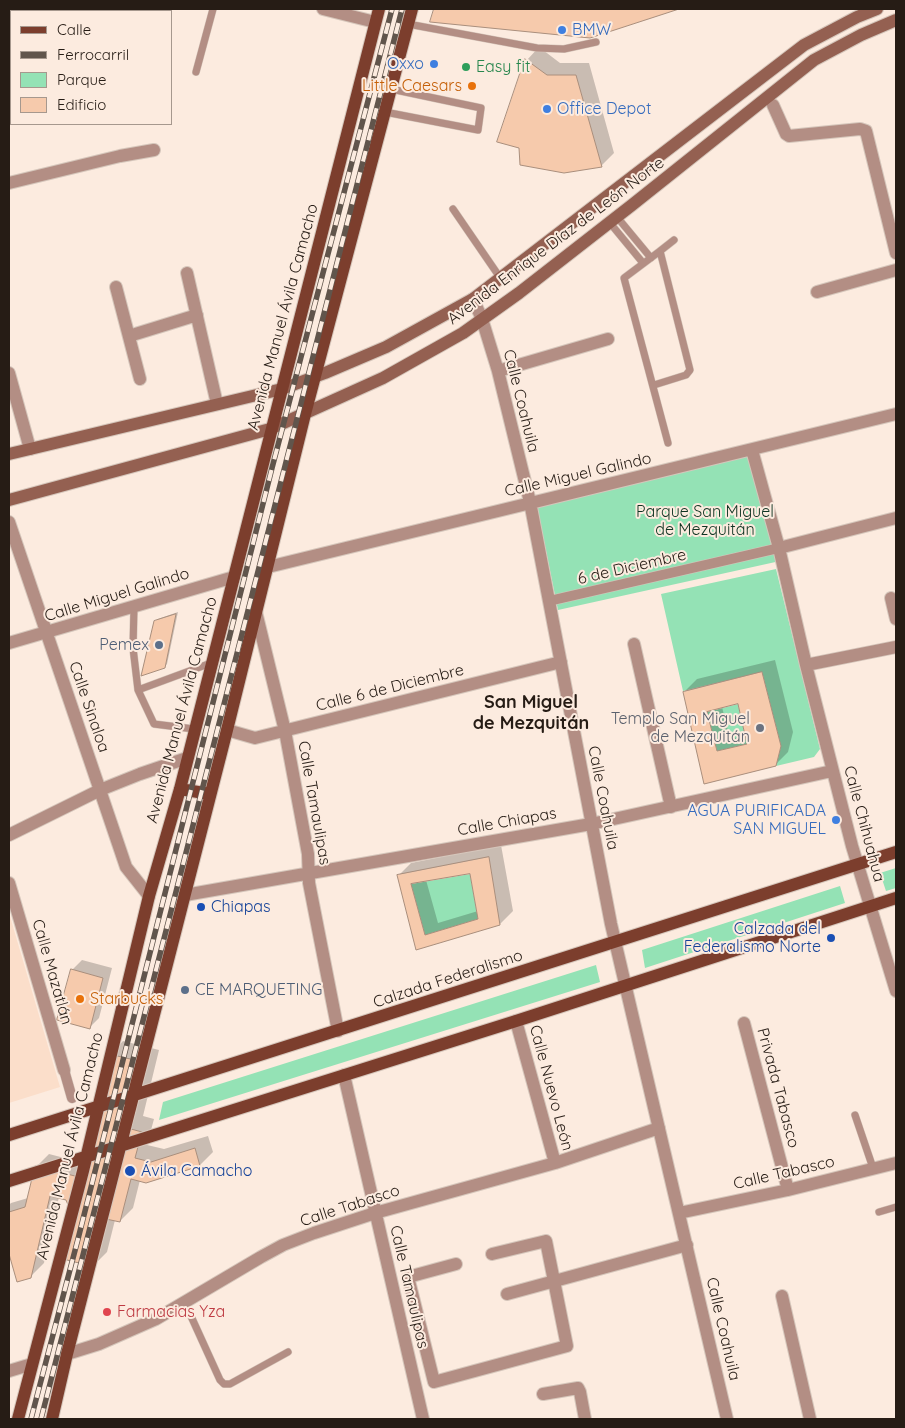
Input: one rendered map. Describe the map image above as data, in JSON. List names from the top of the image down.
{
  "streets": {
    "main road": ["Avenida Enrique Díaz de León Norte", "Avenida Manuel Ávila Camacho", "Calzada Federalismo"],
    "street": [
      "Calle Coahuila",
      "Calle Miguel Galindo",
      "6 de Diciembre",
      "Calle 6 de Diciembre",
      "Calle Sinaloa",
      "Calle Tamaulipas",
      "Calle Chiapas",
      "Calle Chihuahua",
      "Calle Mazatlán",
      "Calle Nuevo León",
      "Privada Tabasco",
      "Calle Tabasco"
    ]
  },
  "crossings": [
    ["Avenida Enrique Díaz de León Norte", "Avenida Manuel Ávila Camacho"],
    ["Avenida Enrique Díaz de León Norte", "Calle Coahuila"],
    ["Avenida Manuel Ávila Camacho", "Calle Miguel Galindo"],
    ["Avenida Manuel Ávila Camacho", "Calle Sinaloa"],
    ["Avenida Manuel Ávila Camacho", "Calzada Federalismo"],
    ["Calle Coahuila", "Calle Miguel Galindo"],
    ["Calle Coahuila", "6 de Diciembre"],
    ["Calle Coahuila", "Calle 6 de Diciembre"],
    ["Calle Coahuila", "Calle Chiapas"],
    ["Calle Coahuila", "Calzada Federalismo"],
    ["Calle Coahuila", "Calle Tabasco"],
    ["Calle Miguel Galindo", "Calle Sinaloa"],
    ["Calle Miguel Galindo", "Calle Chihuahua"],
    ["6 de Diciembre", "Calle Chihuahua"],
    ["Calle 6 de Diciembre", "Calle Tamaulipas"],
    ["Calle Tamaulipas", "Calle Chiapas"],
    ["Calle Tamaulipas", "Calzada Federalismo"],
    ["Calle Tamaulipas", "Calle Tabasco"],
    ["Calle Chiapas", "Calle Chihuahua"],
    ["Calle Chihuahua", "Calzada Federalismo"],
    ["Calle Nuevo León", "Calle Tabasco"],
    ["Privada Tabasco", "Calle Tabasco"]
  ],
  "districts": ["San Miguel de Mezquitán"],
  "parks": ["Parque San Miguel de Mezquitán"],
  "places": [
    "BMW",
    "Oxxo",
    "Easy fit",
    "Little Caesars",
    "Office Depot",
    "Pemex",
    "Templo San Miguel de Mezquitán",
    "AGUA PURIFICADA SAN MIGUEL",
    "Chiapas",
    "Calzada del Federalismo Norte",
    "CE MARQUETING",
    "Starbucks",
    "Ávila Camacho",
    "Farmacias Yza"
  ],
  "legend": [
    "Calle",
    "Ferrocarril",
    "Parque",
    "Edificio"
  ]
}
